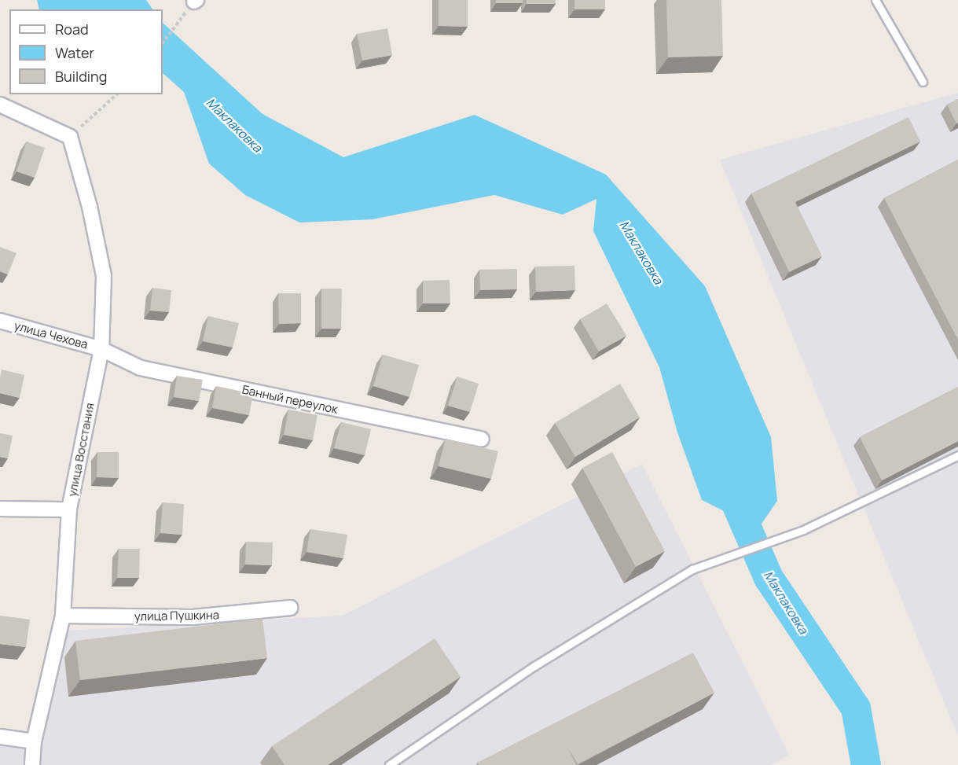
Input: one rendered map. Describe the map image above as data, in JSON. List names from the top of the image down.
{
  "streets": {
    "street": [
      "улица Чехова",
      "Банный переулок",
      "улица Восстания",
      "улица Пушкина"
    ]
  },
  "crossings": [
    ["улица Чехова", "Банный переулок"],
    ["улица Чехова", "улица Восстания"],
    ["Банный переулок", "улица Восстания"],
    ["улица Восстания", "улица Пушкина"]
  ],
  "water": ["Маклаковка"],
  "legend": ["Road", "Water", "Building"]
}
